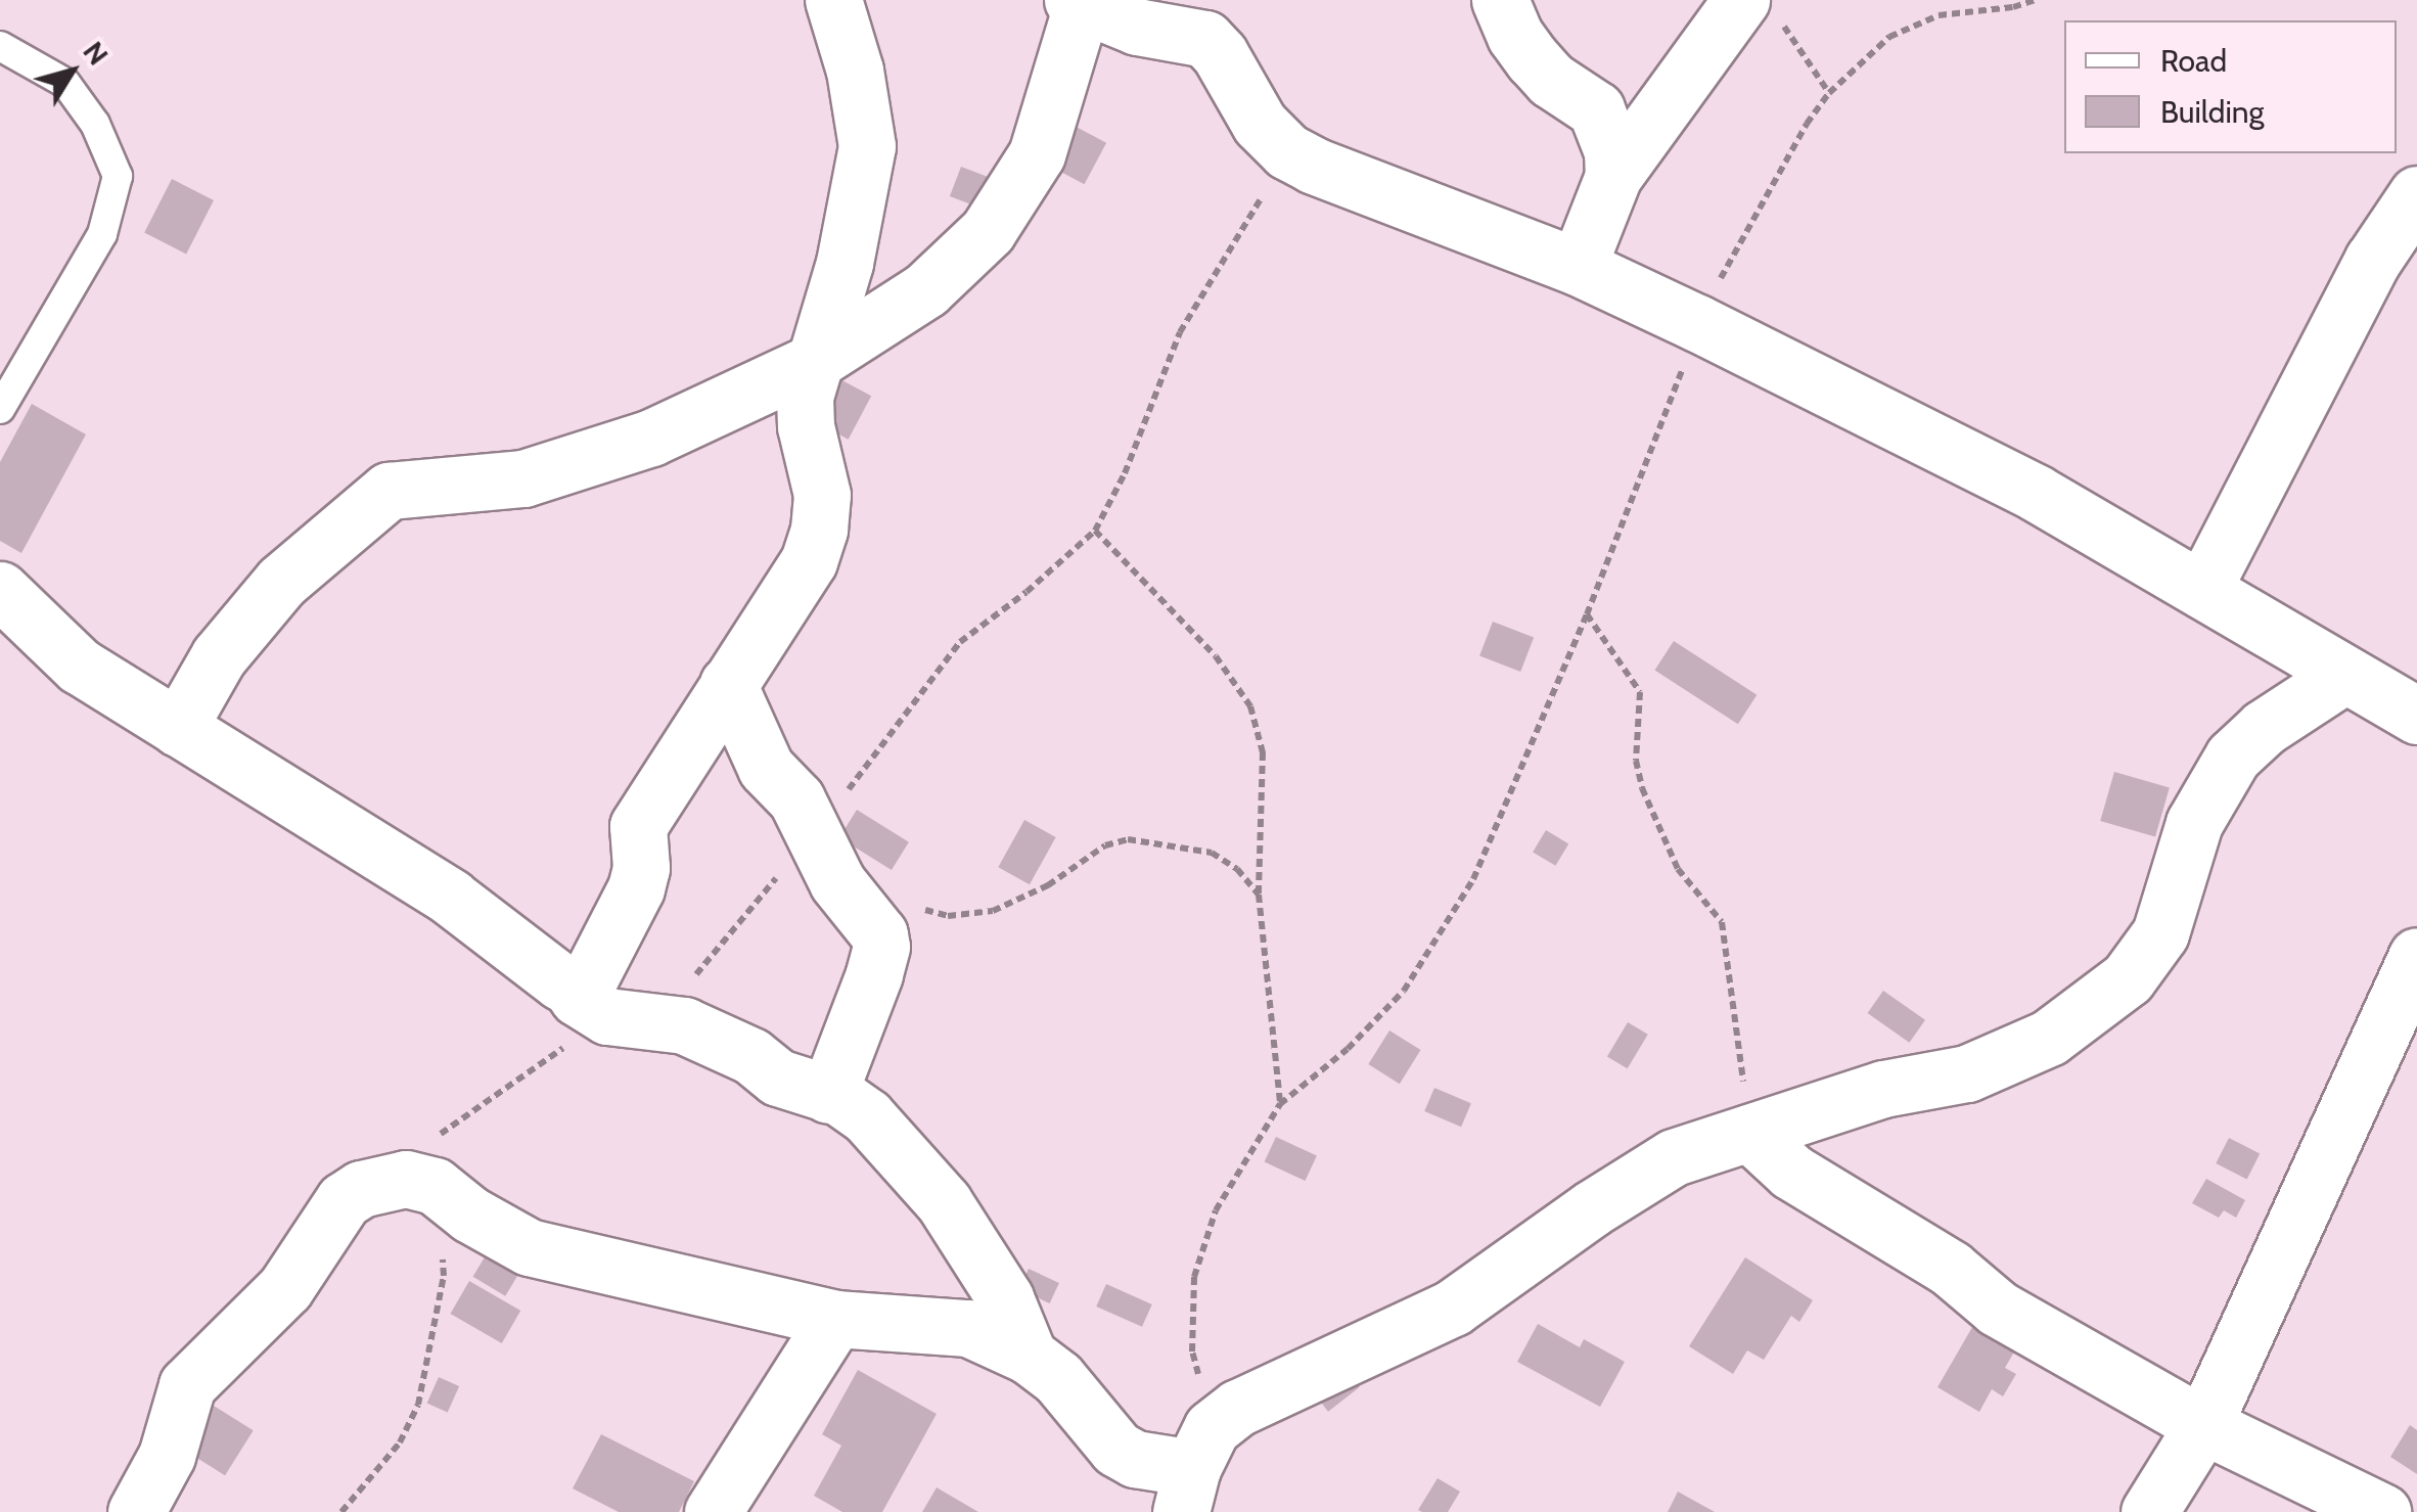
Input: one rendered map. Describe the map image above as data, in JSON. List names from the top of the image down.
{
  "legend": ["Road", "Building"],
  "north": "top right"
}
